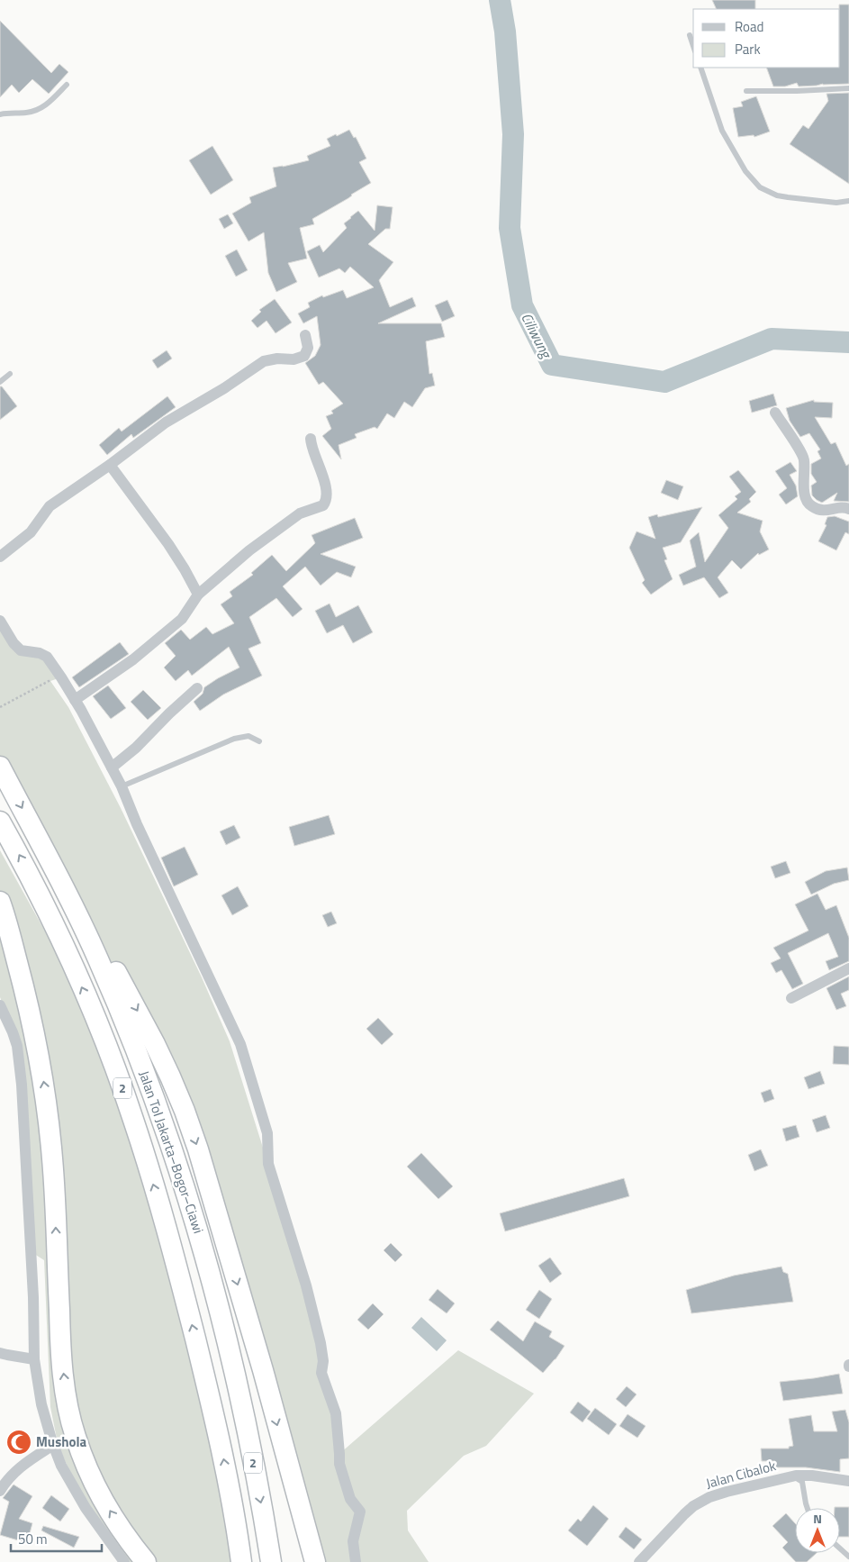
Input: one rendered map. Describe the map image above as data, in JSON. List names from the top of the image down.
{
  "streets": {
    "highway": ["2", "Jalan Tol Jakarta–Bogor–Ciawi"],
    "street": ["Jalan Cibalok"]
  },
  "water": ["Ciliwung"],
  "places": {
    "mosque": ["Mushola"]
  },
  "legend": ["Road", "Park"],
  "scale_bar": "50 m",
  "north": "top"
}
